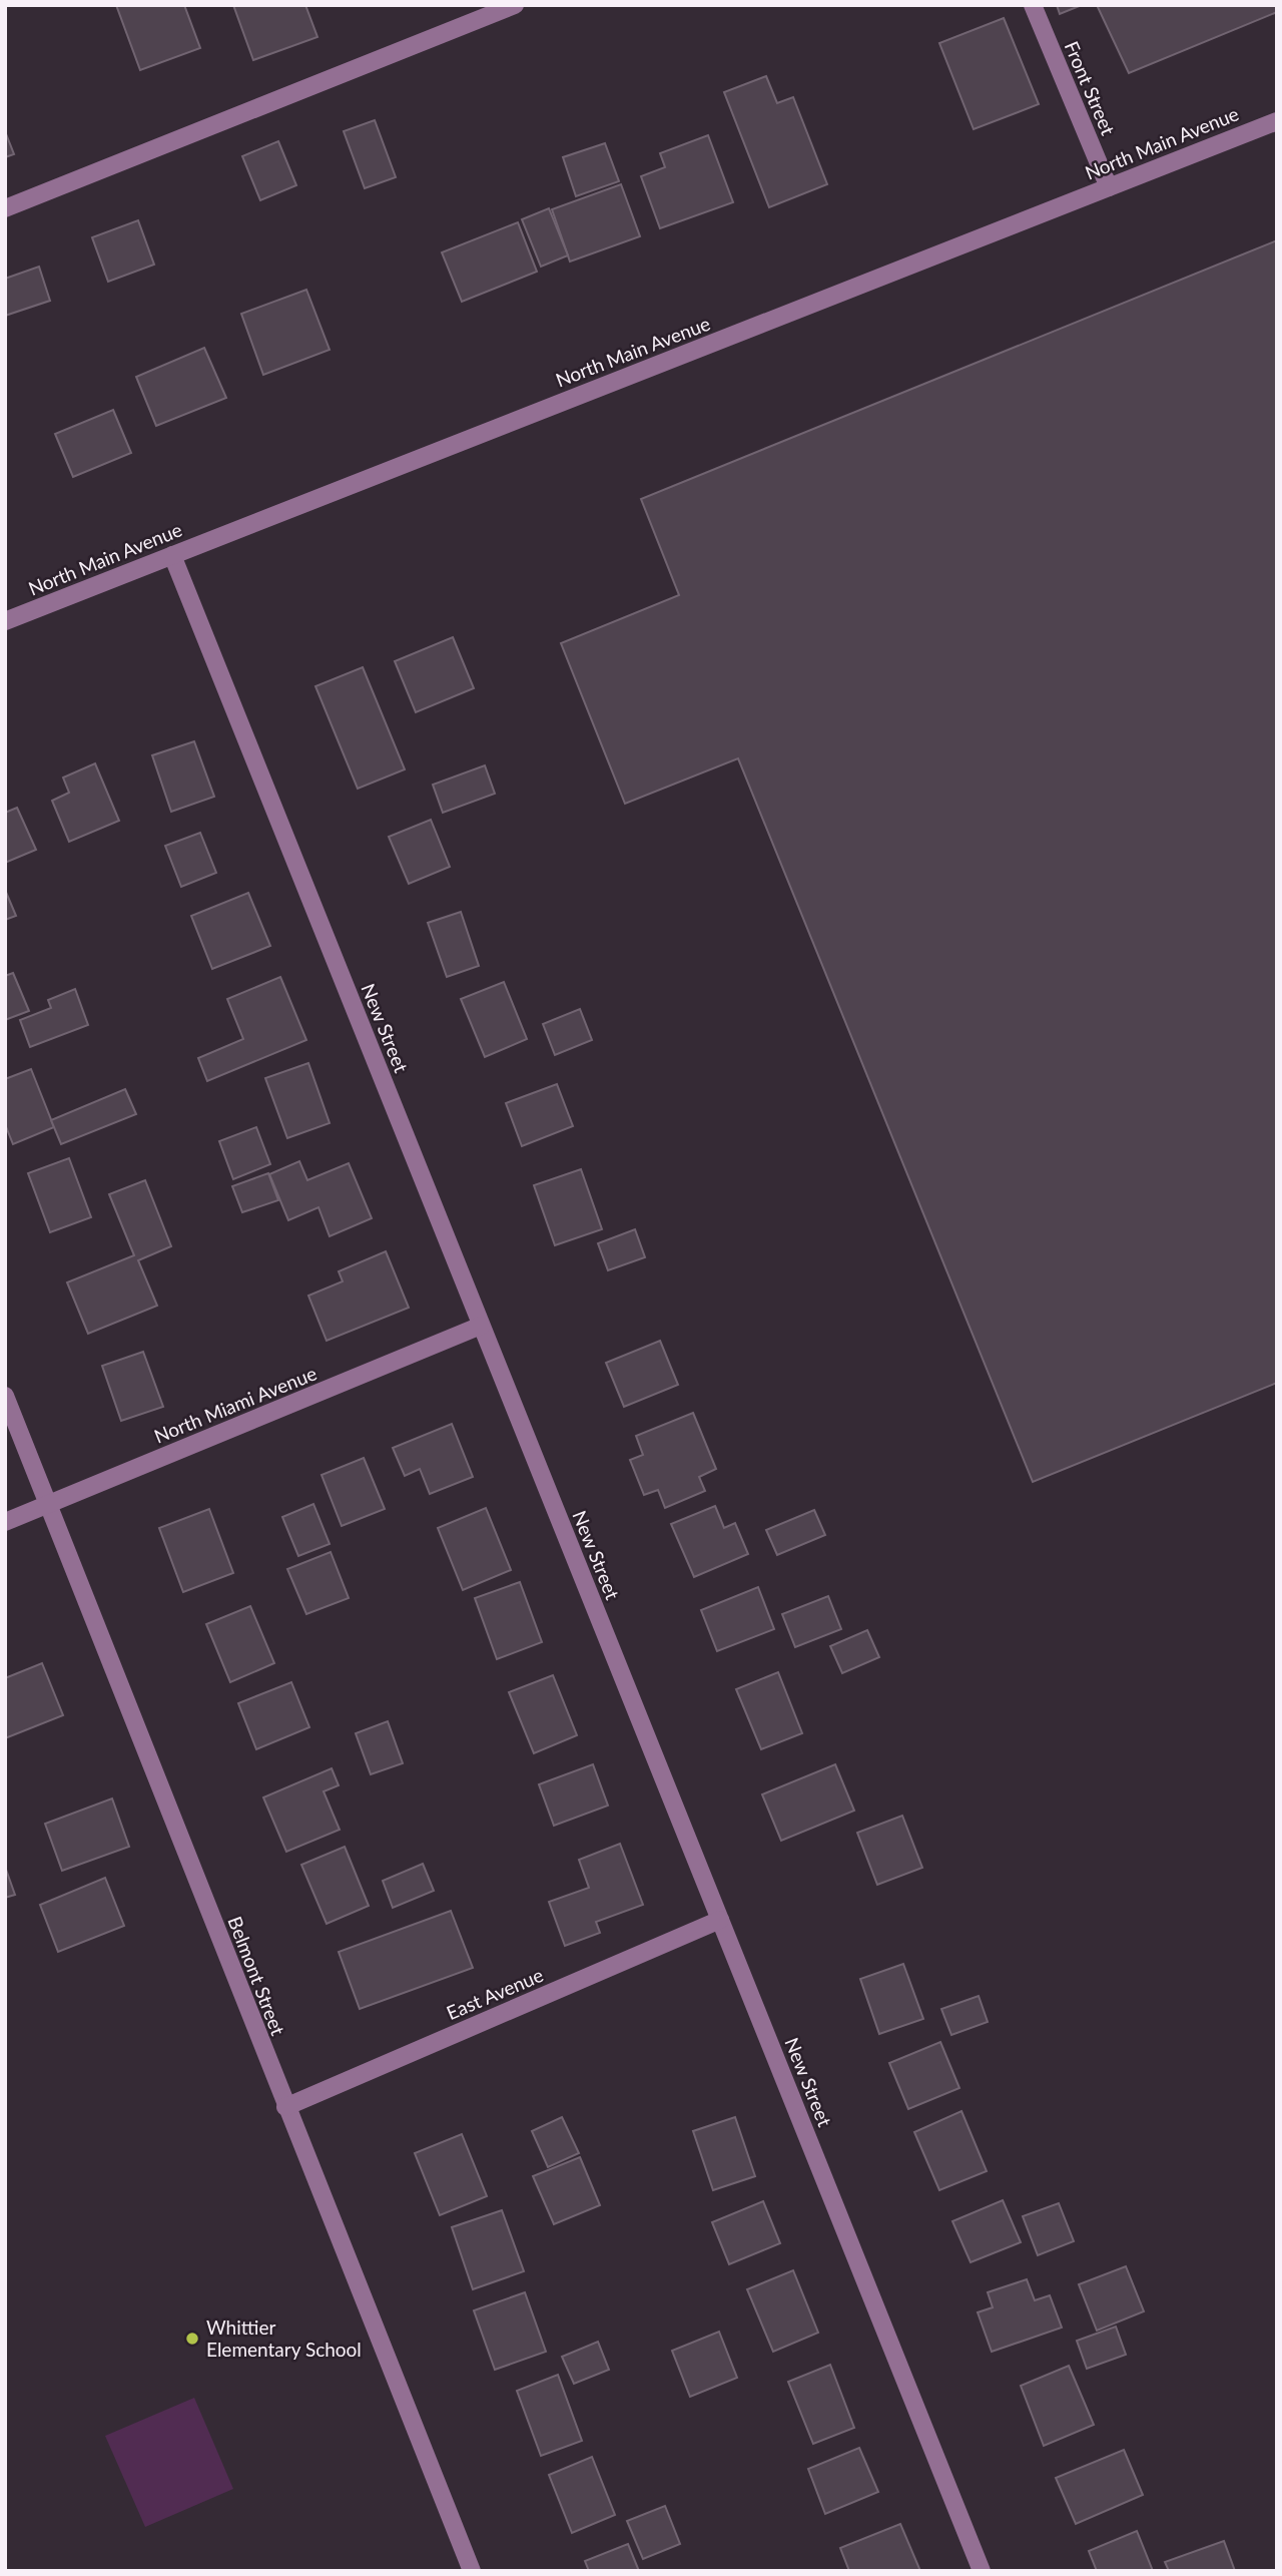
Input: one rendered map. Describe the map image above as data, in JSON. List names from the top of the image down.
{
  "streets": {
    "street": [
      "Front Street",
      "North Main Avenue",
      "New Street",
      "North Miami Avenue",
      "Belmont Street",
      "East Avenue"
    ]
  },
  "crossings": [
    ["Front Street", "North Main Avenue"],
    ["North Main Avenue", "New Street"],
    ["New Street", "North Miami Avenue"],
    ["New Street", "East Avenue"],
    ["North Miami Avenue", "Belmont Street"],
    ["Belmont Street", "East Avenue"]
  ],
  "places": ["Whittier Elementary School"]
}
